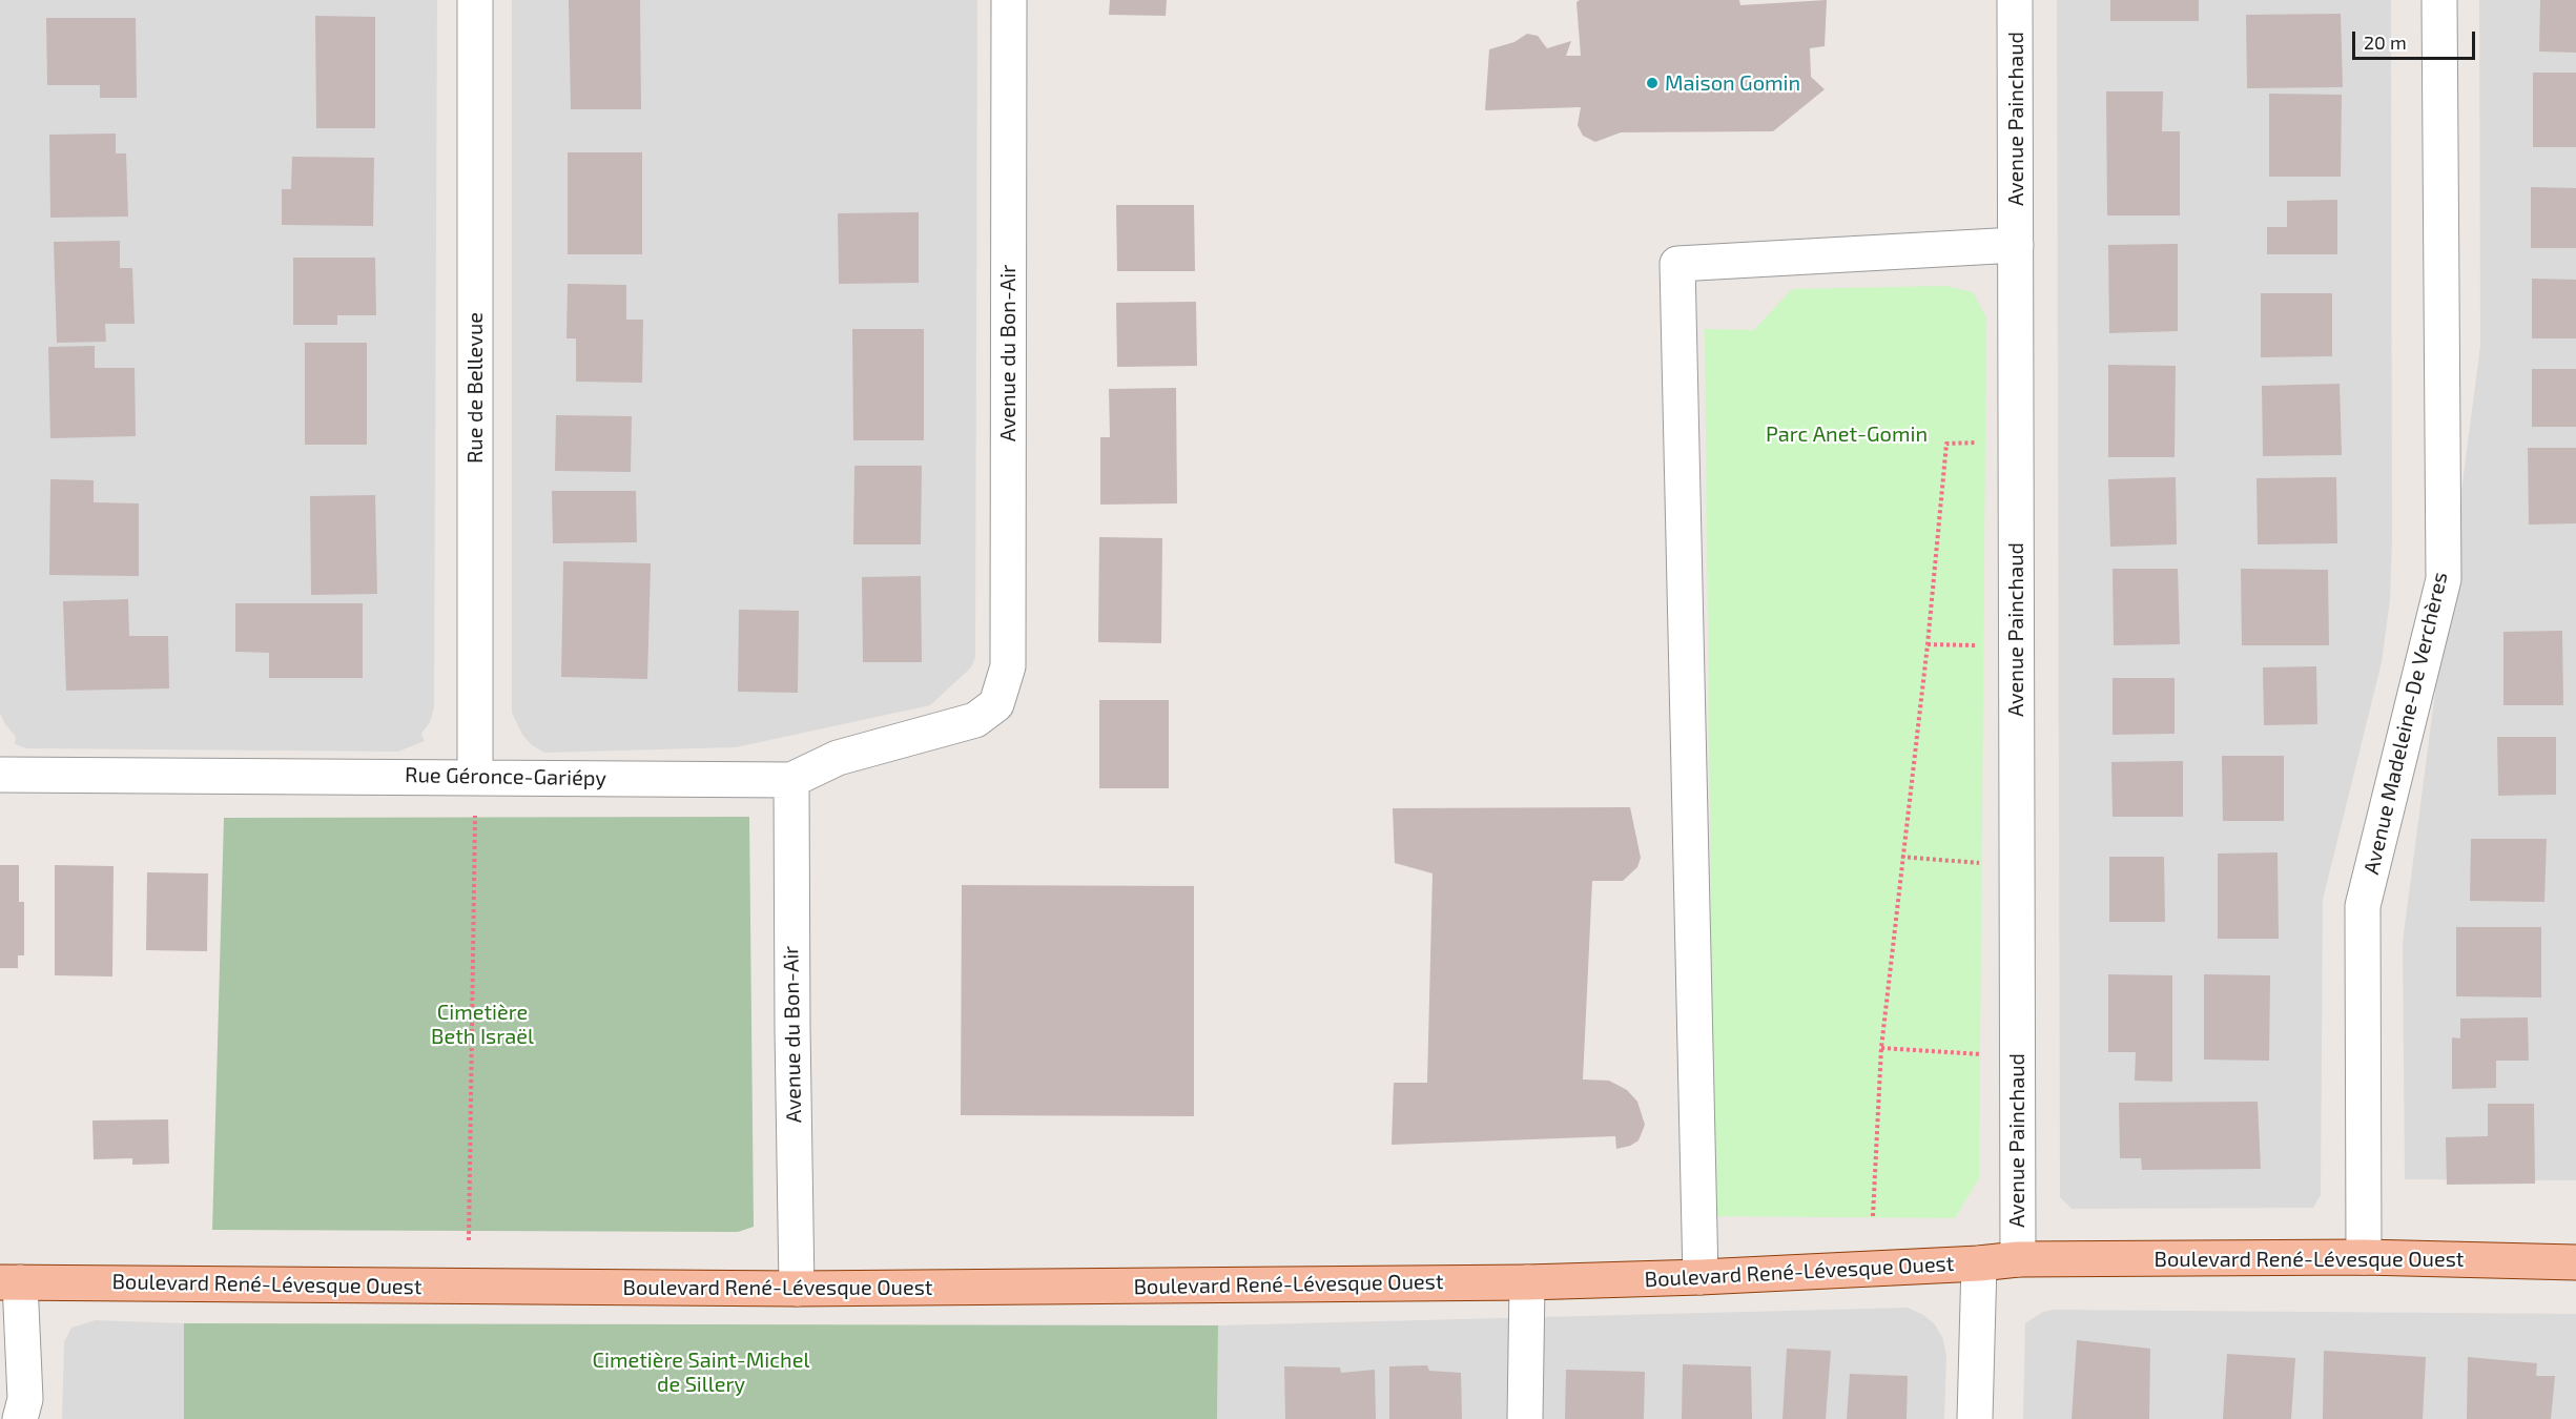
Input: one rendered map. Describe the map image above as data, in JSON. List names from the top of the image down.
{
  "streets": {
    "main road": ["Boulevard René-Lévesque Ouest"],
    "street": [
      "Avenue Painchaud",
      "Avenue du Bon-Air",
      "Rue de Bellevue",
      "Avenue Madeleine-De Verchères",
      "Rue Géronce-Gariépy"
    ]
  },
  "crossings": [
    ["Avenue Painchaud", "Boulevard René-Lévesque Ouest"],
    ["Avenue du Bon-Air", "Rue Géronce-Gariépy"],
    ["Avenue du Bon-Air", "Boulevard René-Lévesque Ouest"],
    ["Rue de Bellevue", "Rue Géronce-Gariépy"],
    ["Avenue Madeleine-De Verchères", "Boulevard René-Lévesque Ouest"]
  ],
  "parks": ["Parc Anet-Gomin", "Cimetière Beth Israël", "Cimetière Saint-Michel de Sillery"],
  "places": ["Maison Gomin"],
  "scale_bar": "20 m"
}
